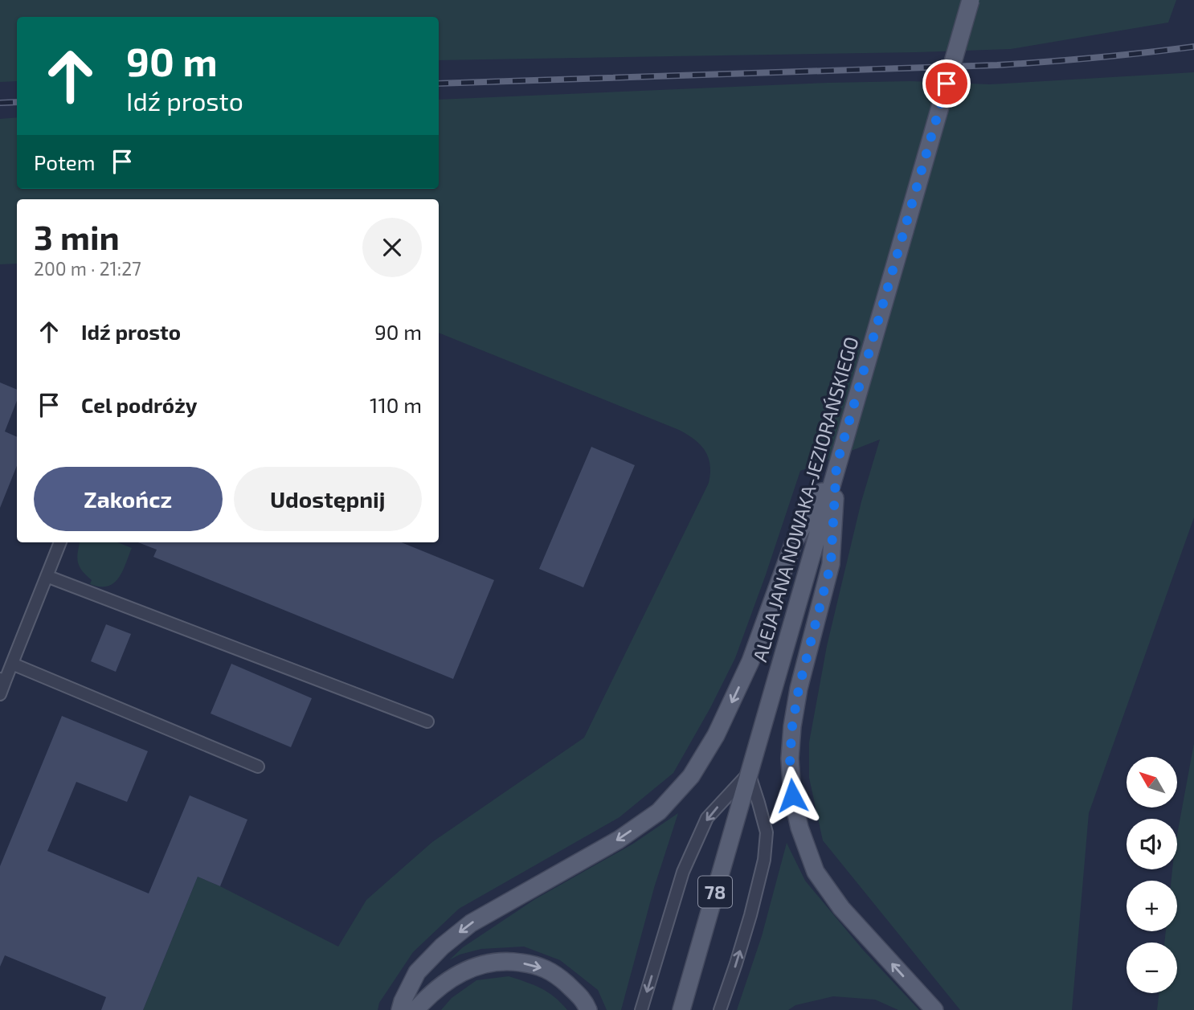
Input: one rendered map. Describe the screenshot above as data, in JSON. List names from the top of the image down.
{
  "streets": {
    "main road": ["ALEJA JANA NOWAKA-JEZIORAŃSKIEGO", "78"]
  },
  "north": "top left",
  "page": {
    "turn": ["90 m", "Idź prosto"],
    "then": "Potem",
    "heading": ["3 min", "200 m · 21:27"],
    "list": [
      {
        "name": "Idź prosto",
        "value": "90 m"
      },
      {
        "name": "Cel podróży",
        "value": "110 m"
      }
    ],
    "buttons": ["Zakończ", "Udostępnij"],
    "map_buttons": ["+", "−"]
  }
}
